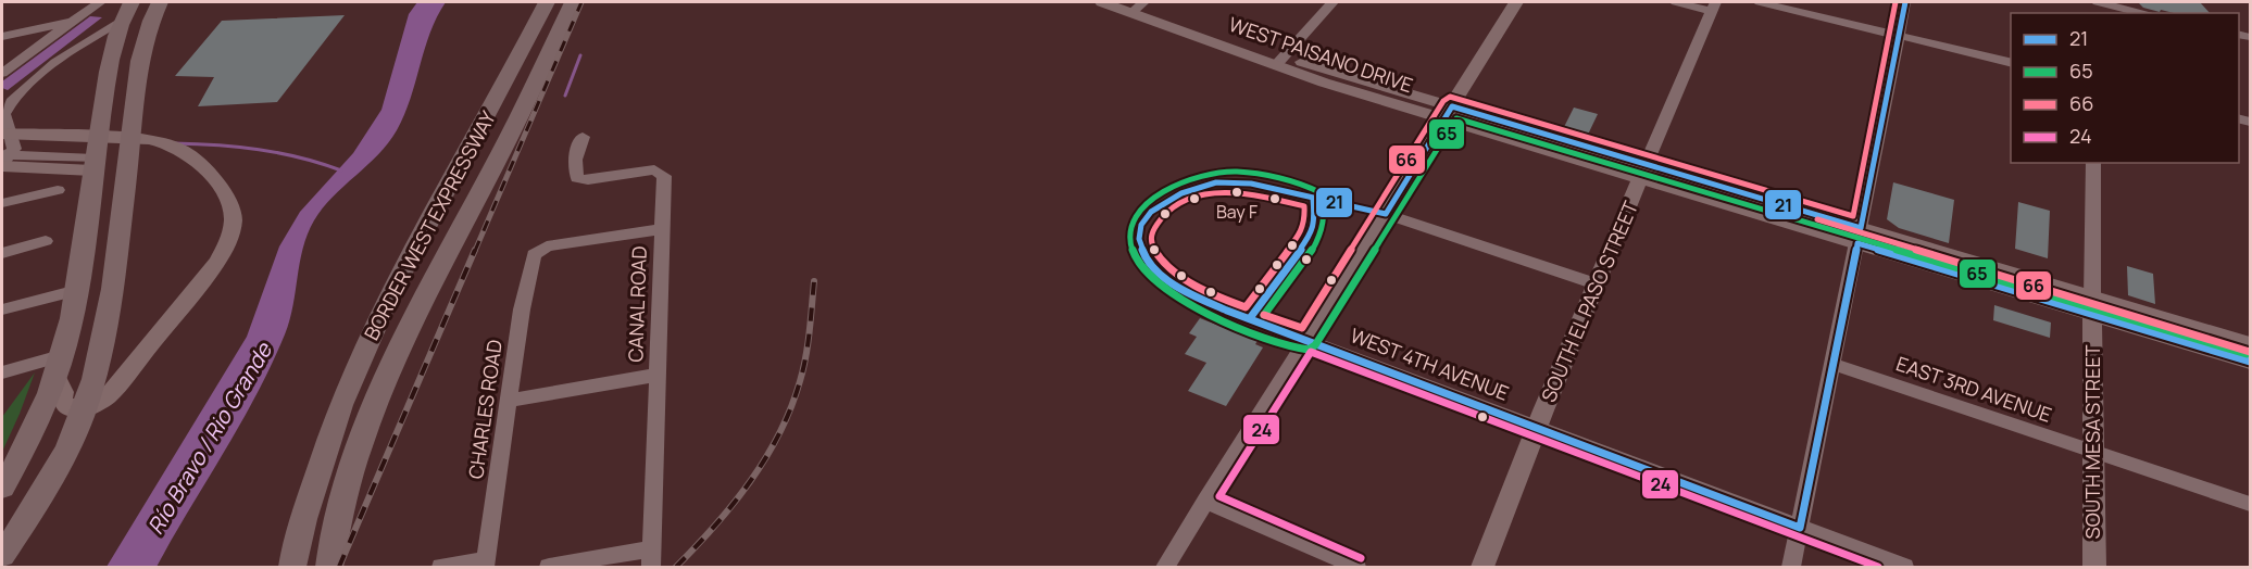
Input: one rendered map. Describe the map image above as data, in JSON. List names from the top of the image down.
{
  "streets": {
    "highway": ["BORDER WEST EXPRESSWAY"],
    "main road": ["WEST PAISANO DRIVE", "SOUTH EL PASO STREET", "SOUTH MESA STREET"],
    "street": [
      "CANAL ROAD",
      "WEST 4TH AVENUE",
      "EAST 3RD AVENUE",
      "CHARLES ROAD"
    ]
  },
  "crossings": [
    ["WEST PAISANO DRIVE", "SOUTH EL PASO STREET"],
    ["WEST PAISANO DRIVE", "SOUTH MESA STREET"],
    ["SOUTH EL PASO STREET", "WEST 4TH AVENUE"],
    ["CANAL ROAD", "CHARLES ROAD"],
    ["EAST 3RD AVENUE", "SOUTH MESA STREET"]
  ],
  "water": ["Río Bravo / Rio Grande"],
  "places": ["Bay F"],
  "lines": [
    "transit line 21",
    "transit line 66",
    "transit line 65",
    "transit line 24"
  ],
  "legend": [
    "21",
    "65",
    "66",
    "24"
  ]
}
